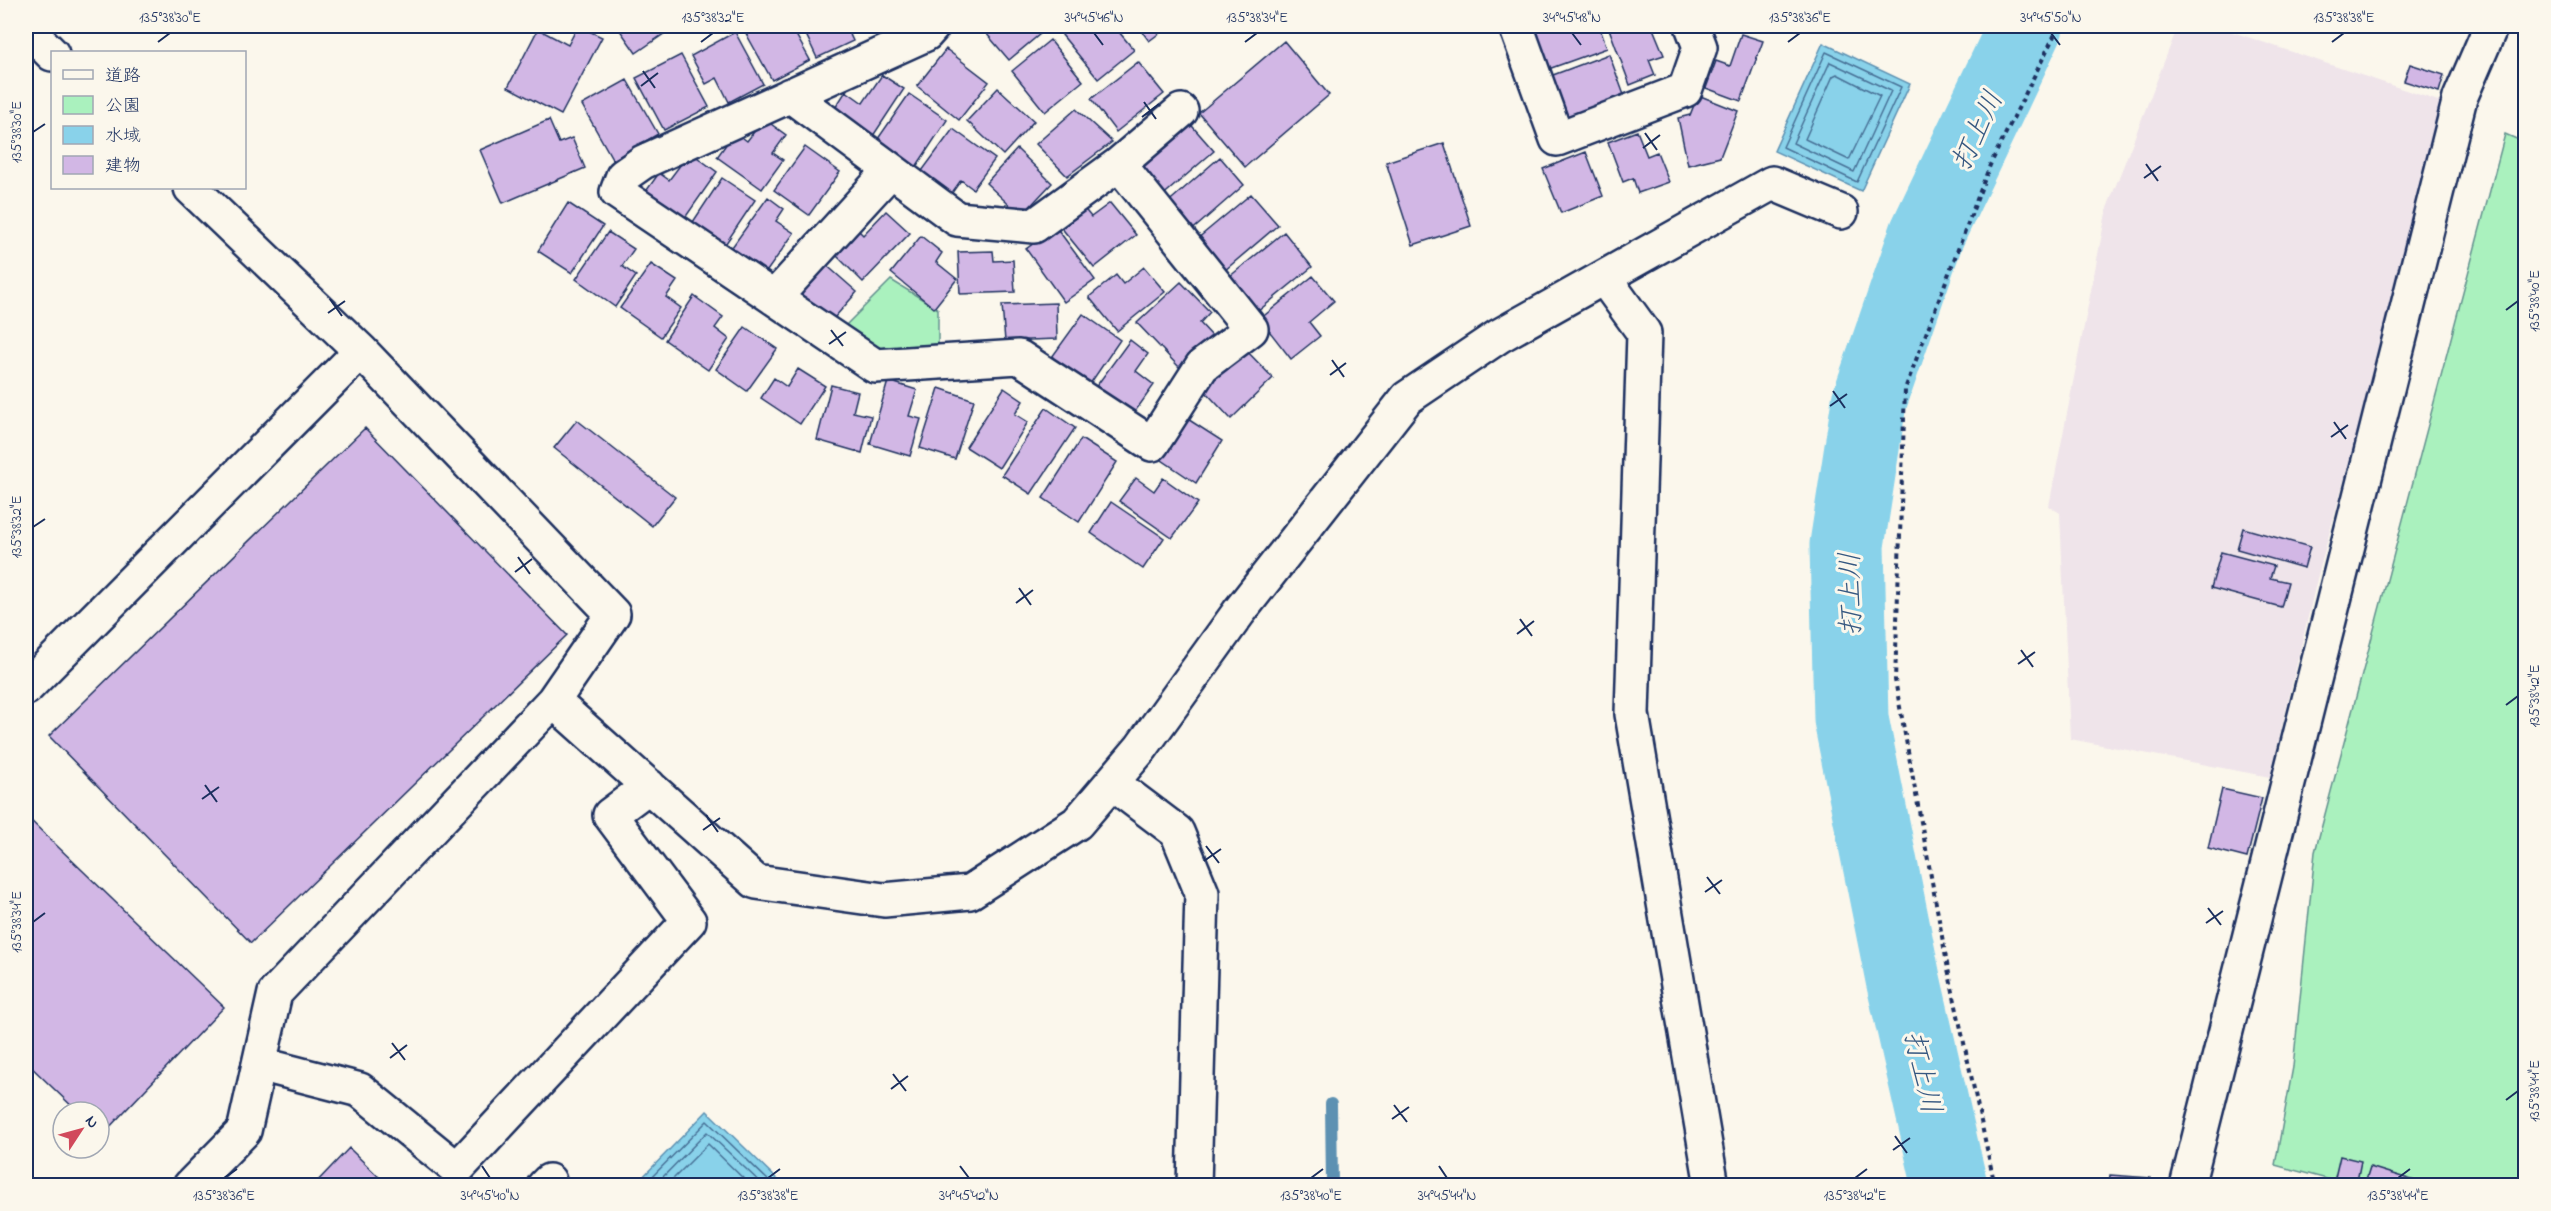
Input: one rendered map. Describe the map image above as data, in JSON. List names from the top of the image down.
{
  "water": ["打上川"],
  "legend": [
    "道路",
    "公園",
    "水域",
    "建物"
  ],
  "north": "top right",
  "coordinates": [
    "135°38'30\"E",
    "135°38'32\"E",
    "34°45'46\"N",
    "135°38'34\"E",
    "34°45'48\"N",
    "135°38'36\"E",
    "34°45'50\"N",
    "135°38'38\"E",
    "135°38'40\"E",
    "135°38'42\"E",
    "135°38'44\"E",
    "34°45'40\"N",
    "34°45'42\"N",
    "34°45'44\"N"
  ]
}
